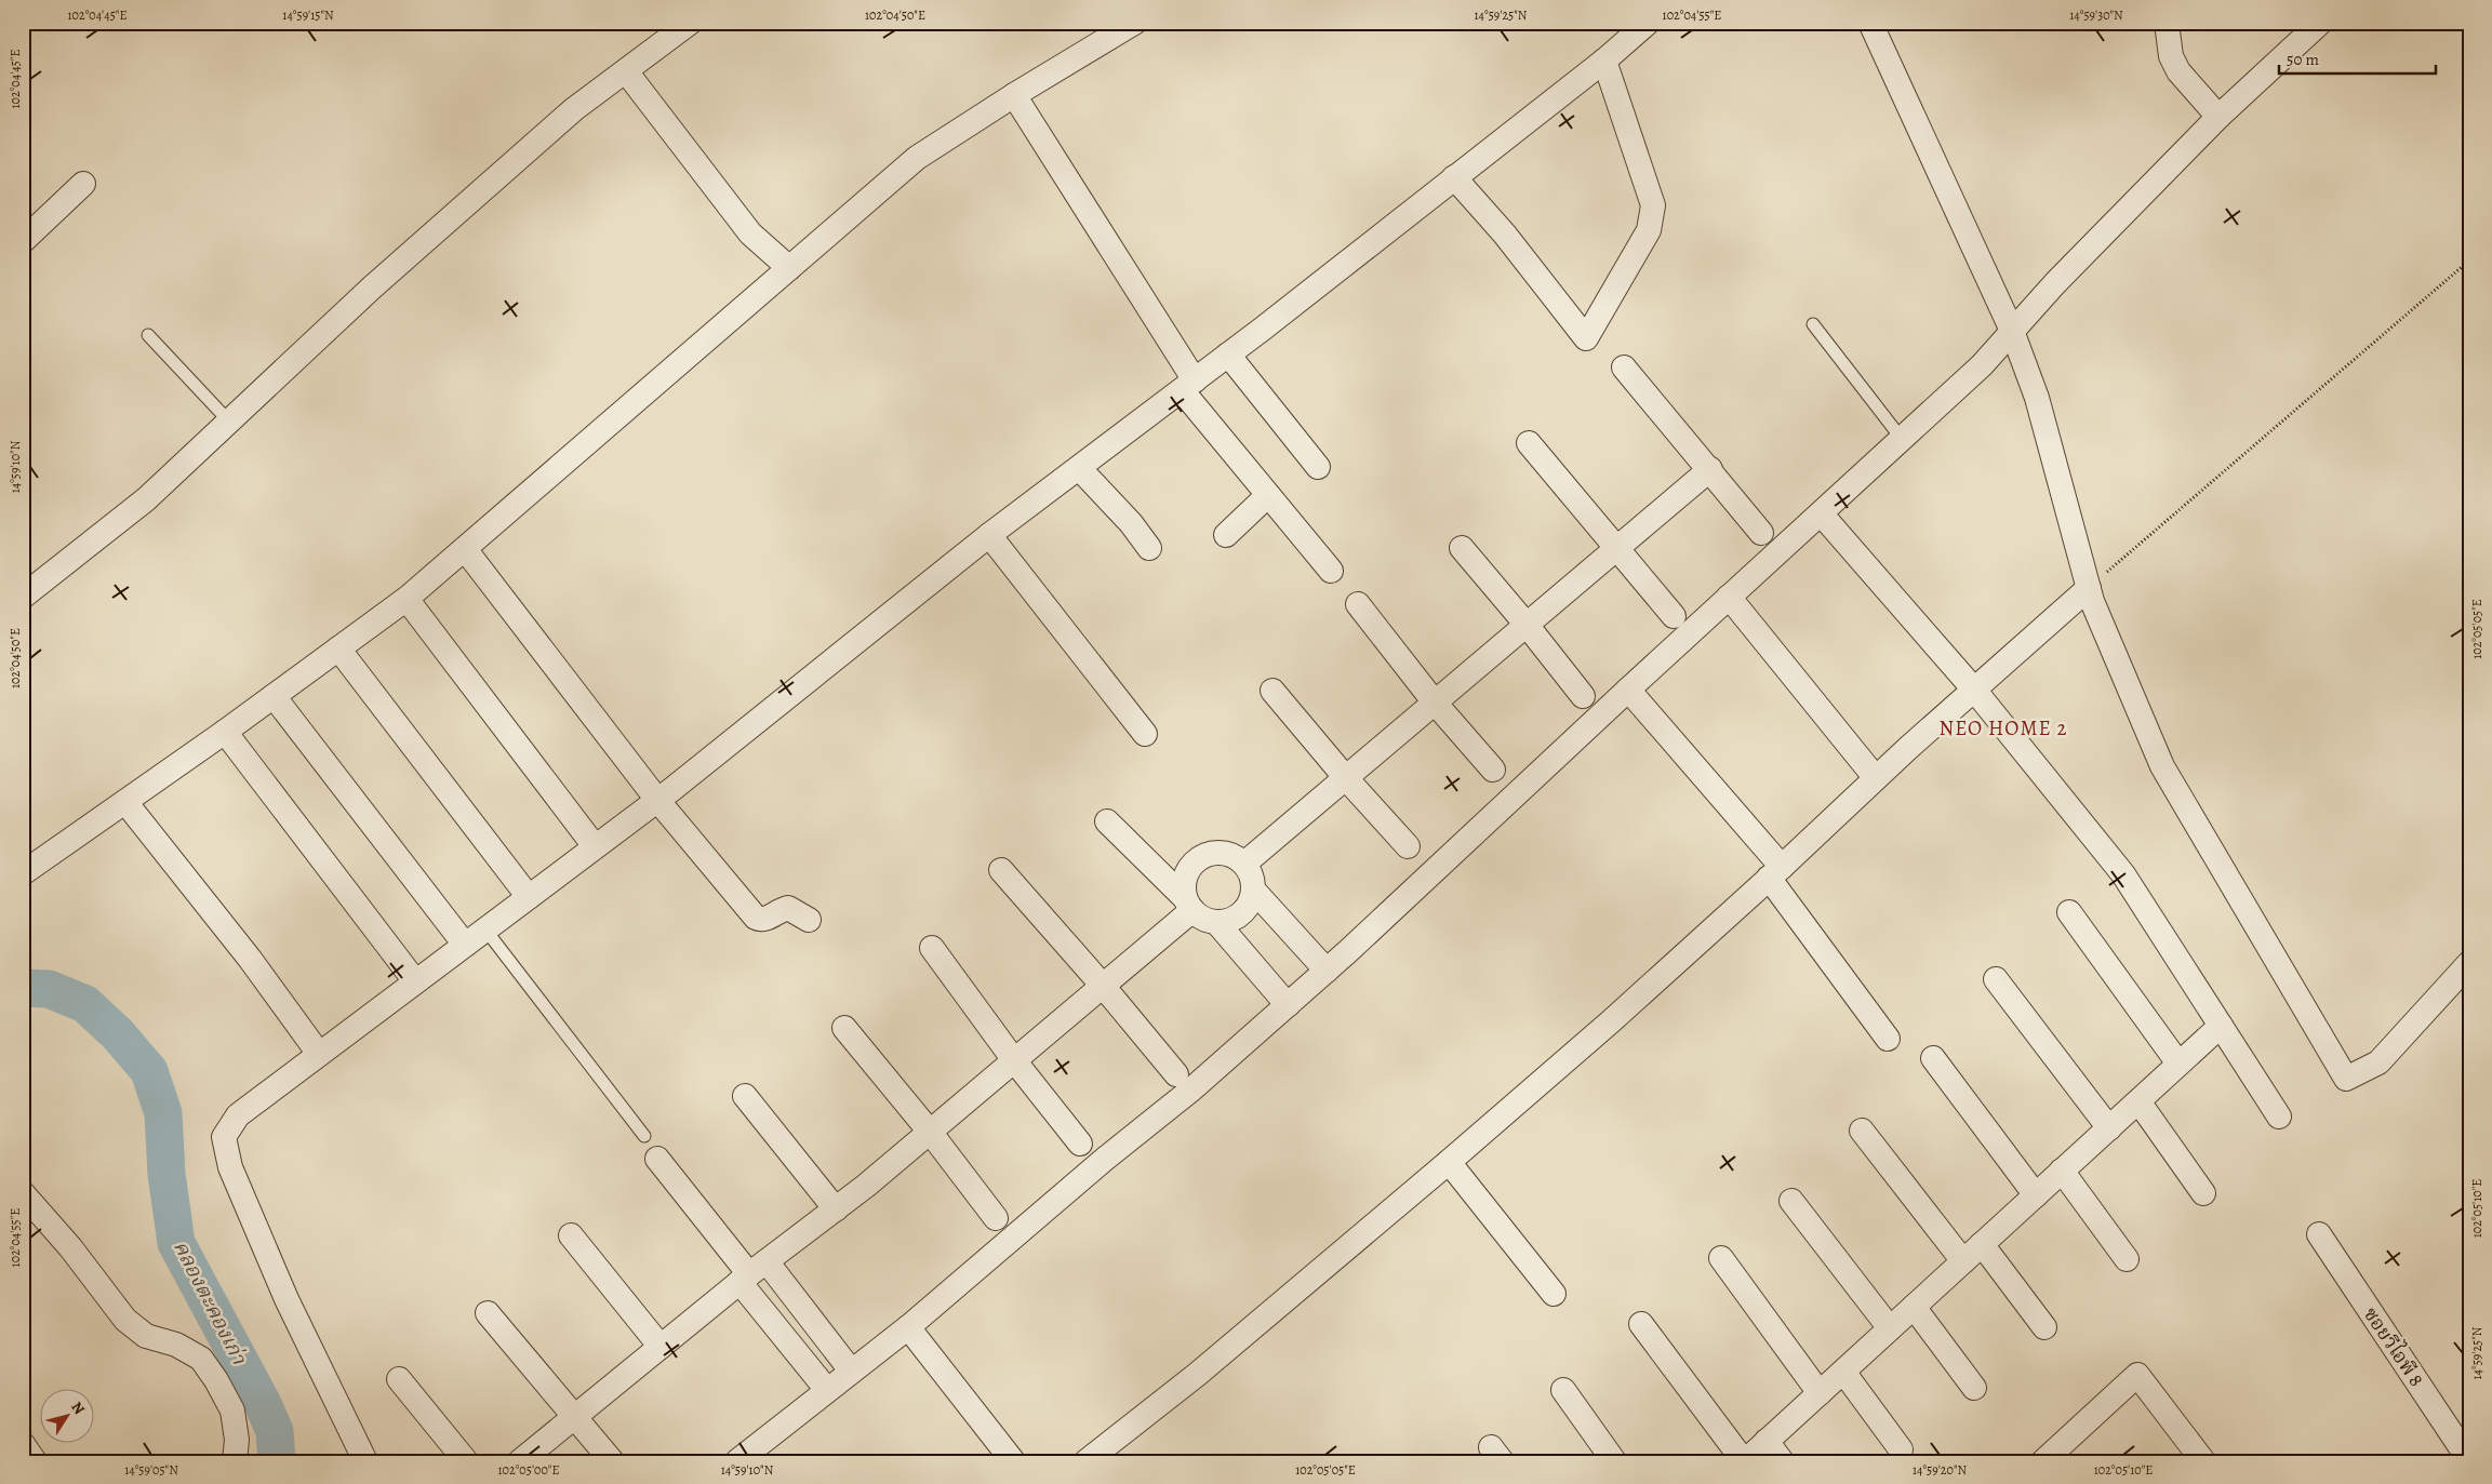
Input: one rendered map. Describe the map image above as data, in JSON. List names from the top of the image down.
{
  "streets": {
    "street": ["ซอยวีไอพี 8"]
  },
  "districts": ["NEO HOME 2"],
  "water": ["คลองตะคองเก่า"],
  "scale_bar": "50 m",
  "north": "top right",
  "coordinates": [
    "102°04'45\"E",
    "14°59'15\"N",
    "102°04'50\"E",
    "14°59'25\"N",
    "102°04'55\"E",
    "14°59'30\"N",
    "14°59'10\"N",
    "102°05'05\"E",
    "102°05'10\"E",
    "14°59'05\"N",
    "102°05'00\"E",
    "14°59'20\"N"
  ]
}
